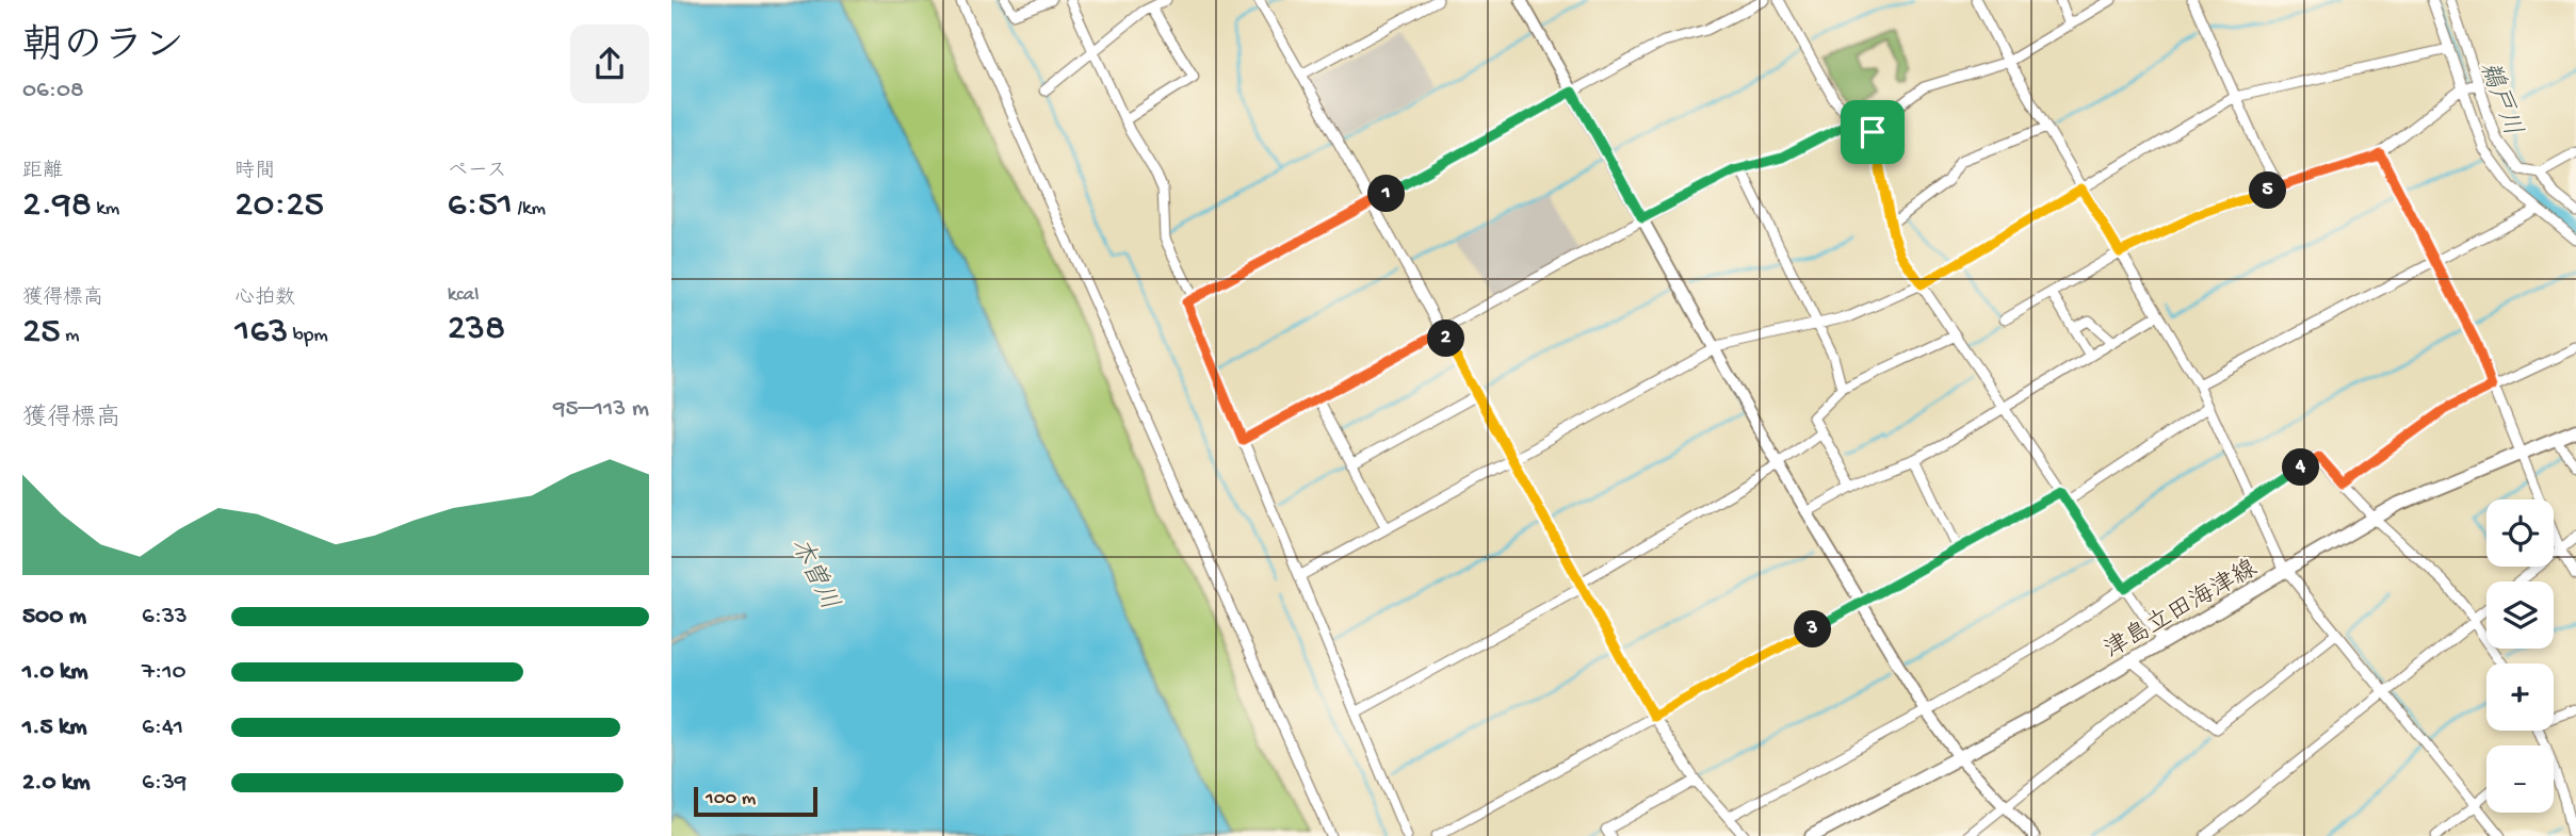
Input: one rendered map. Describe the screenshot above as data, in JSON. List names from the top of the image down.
{
  "streets": {
    "main road": ["津島立田海津線"]
  },
  "water": ["鵜戸川", "木曽川"],
  "scale_bar": "100 m",
  "page": {
    "heading": ["朝のラン", "06:08"],
    "stats": [
      ["距離", "2.98 km"],
      ["時間", "20:25"],
      ["ペース", "6:51 /km"],
      ["獲得標高", "25 m"],
      ["心拍数", "163 bpm"],
      ["kcal", "238"]
    ],
    "pins": [
      "5",
      "1",
      "2",
      "4",
      "3"
    ],
    "chart": ["獲得標高", "95–113 m"],
    "map_buttons": ["+", "−"],
    "list": [
      {
        "name": "500 m",
        "note": "6:33"
      },
      {
        "name": "1.0 km",
        "note": "7:10"
      },
      {
        "name": "1.5 km",
        "note": "6:41"
      },
      {
        "name": "2.0 km",
        "note": "6:39"
      }
    ],
    "scale": "100 m"
  }
}
